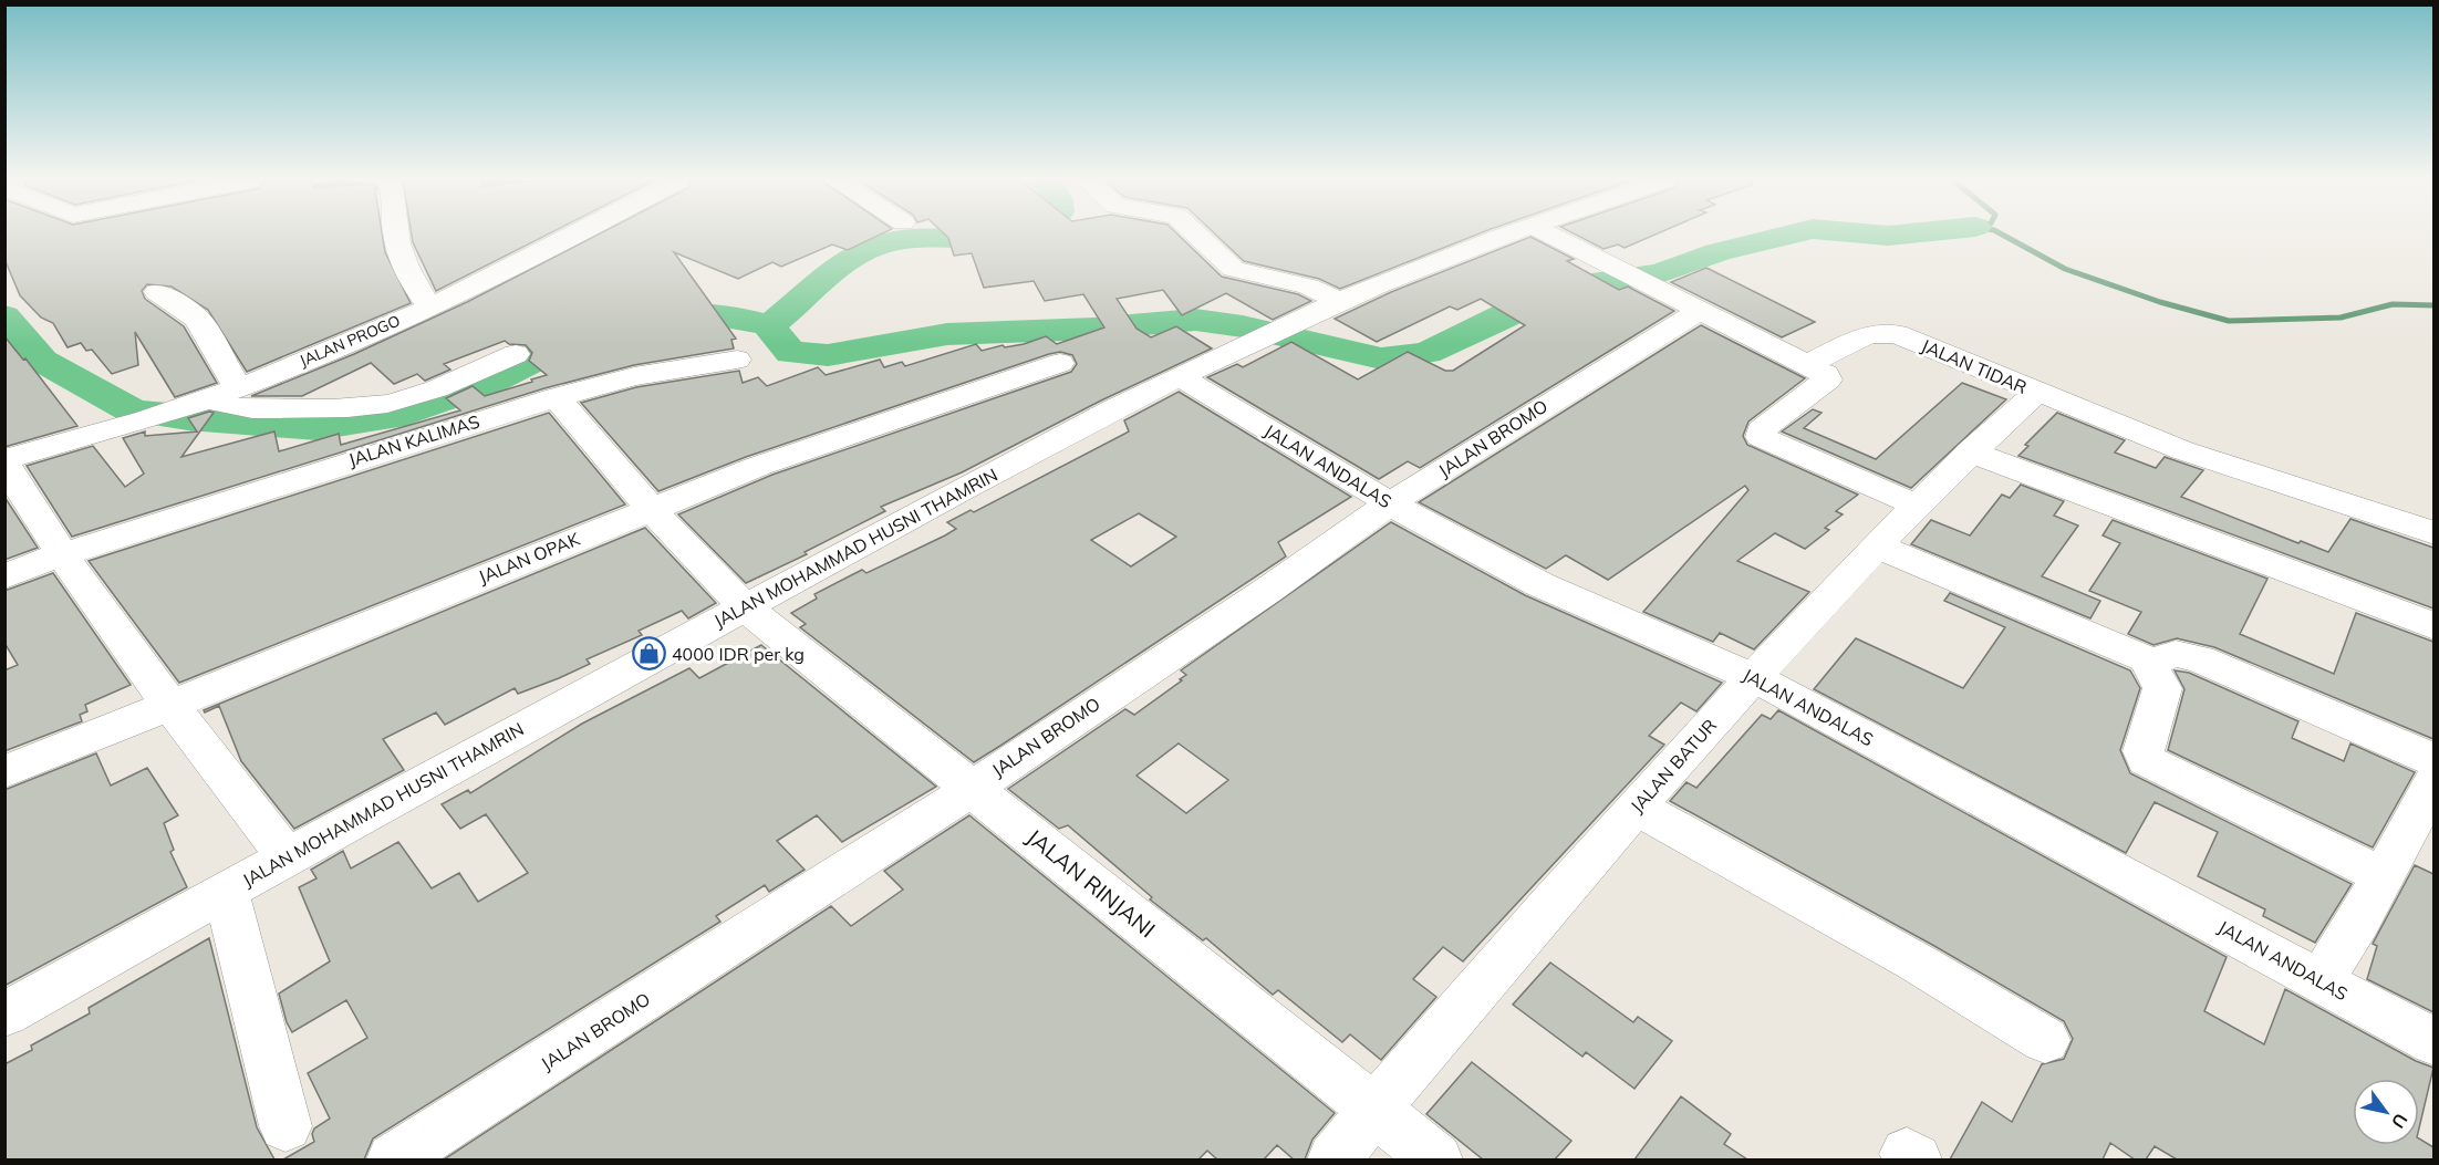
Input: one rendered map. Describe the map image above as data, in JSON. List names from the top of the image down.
{
  "streets": {
    "street": [
      "JALAN PROGO",
      "JALAN TIDAR",
      "JALAN BROMO",
      "JALAN KALIMAS",
      "JALAN ANDALAS",
      "JALAN MOHAMMAD HUSNI THAMRIN",
      "JALAN OPAK",
      "JALAN BATUR",
      "JALAN RINJANI"
    ]
  },
  "crossings": [
    ["JALAN TIDAR", "JALAN BATUR"],
    ["JALAN BROMO", "JALAN ANDALAS"],
    ["JALAN BROMO", "JALAN RINJANI"],
    ["JALAN ANDALAS", "JALAN MOHAMMAD HUSNI THAMRIN"],
    ["JALAN ANDALAS", "JALAN BATUR"],
    ["JALAN MOHAMMAD HUSNI THAMRIN", "JALAN RINJANI"],
    ["JALAN BATUR", "JALAN RINJANI"]
  ],
  "places": {
    "shop": ["4000 IDR per kg"]
  },
  "north": "bottom right"
}
